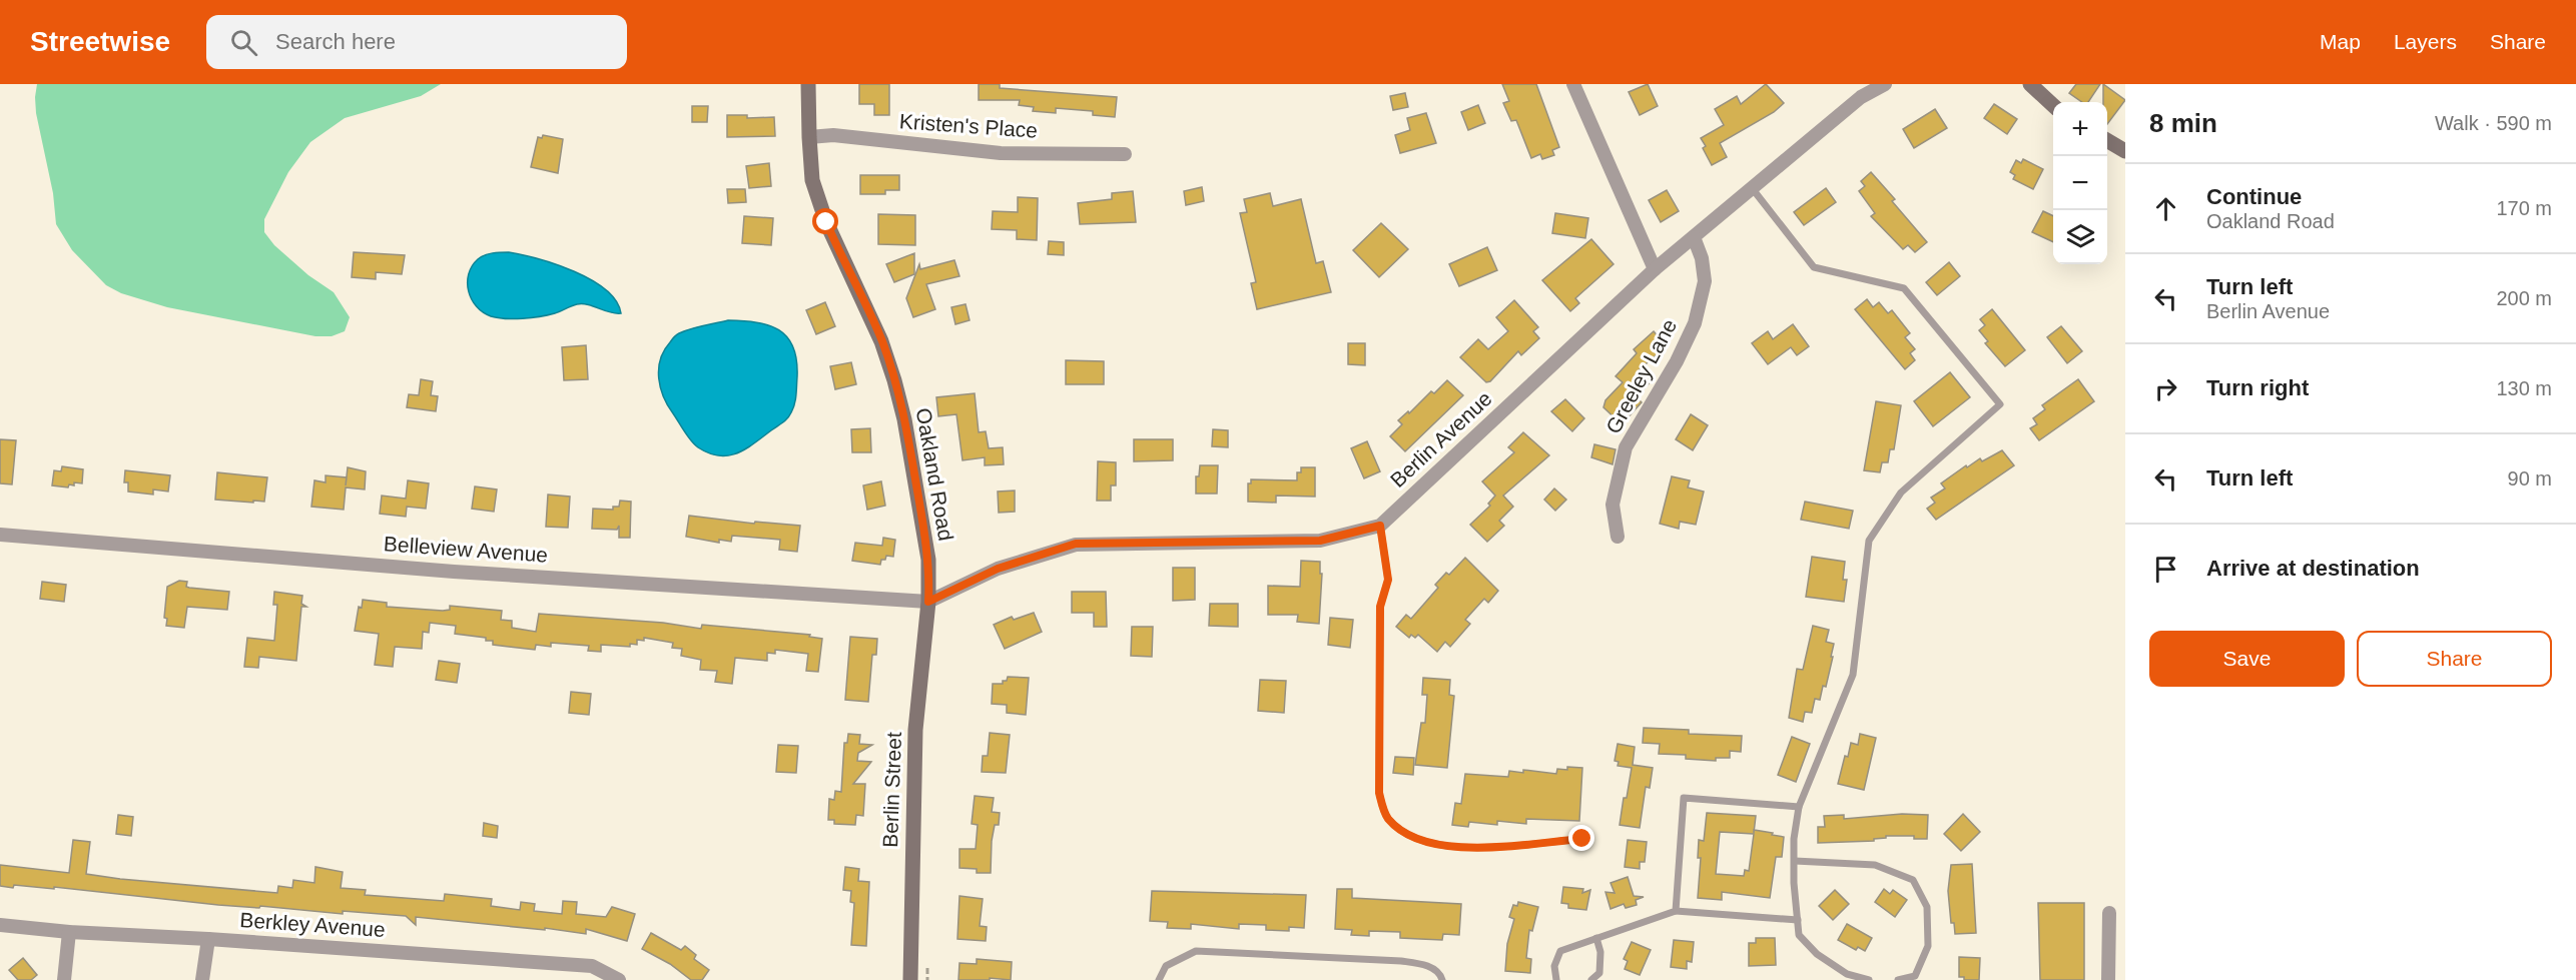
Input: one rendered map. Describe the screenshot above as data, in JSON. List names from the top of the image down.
{
  "streets": {
    "main road": ["Oakland Road", "Berlin Street"],
    "street": [
      "Kristen's Place",
      "Greeley Lane",
      "Berlin Avenue",
      "Belleview Avenue",
      "Berkley Avenue"
    ]
  },
  "crossings": [
    ["Kristen's Place", "Oakland Road"],
    ["Greeley Lane", "Berlin Avenue"],
    ["Berlin Avenue", "Oakland Road"],
    ["Berlin Avenue", "Belleview Avenue"],
    ["Berlin Avenue", "Berlin Street"],
    ["Oakland Road", "Belleview Avenue"],
    ["Oakland Road", "Berlin Street"],
    ["Belleview Avenue", "Berlin Street"]
  ],
  "page": {
    "header": "Streetwise",
    "search": "Search here",
    "nav": ["Map", "Layers", "Share"],
    "heading": ["8 min", "Walk · 590 m"],
    "map_buttons": ["+", "−"],
    "list": [
      ["Continue", "Oakland Road", "170 m"],
      ["Turn left", "Berlin Avenue", "200 m"],
      ["Turn right", "130 m"],
      ["Turn left", "90 m"],
      "Arrive at destination"
    ],
    "buttons": ["Save", "Share"]
  }
}
